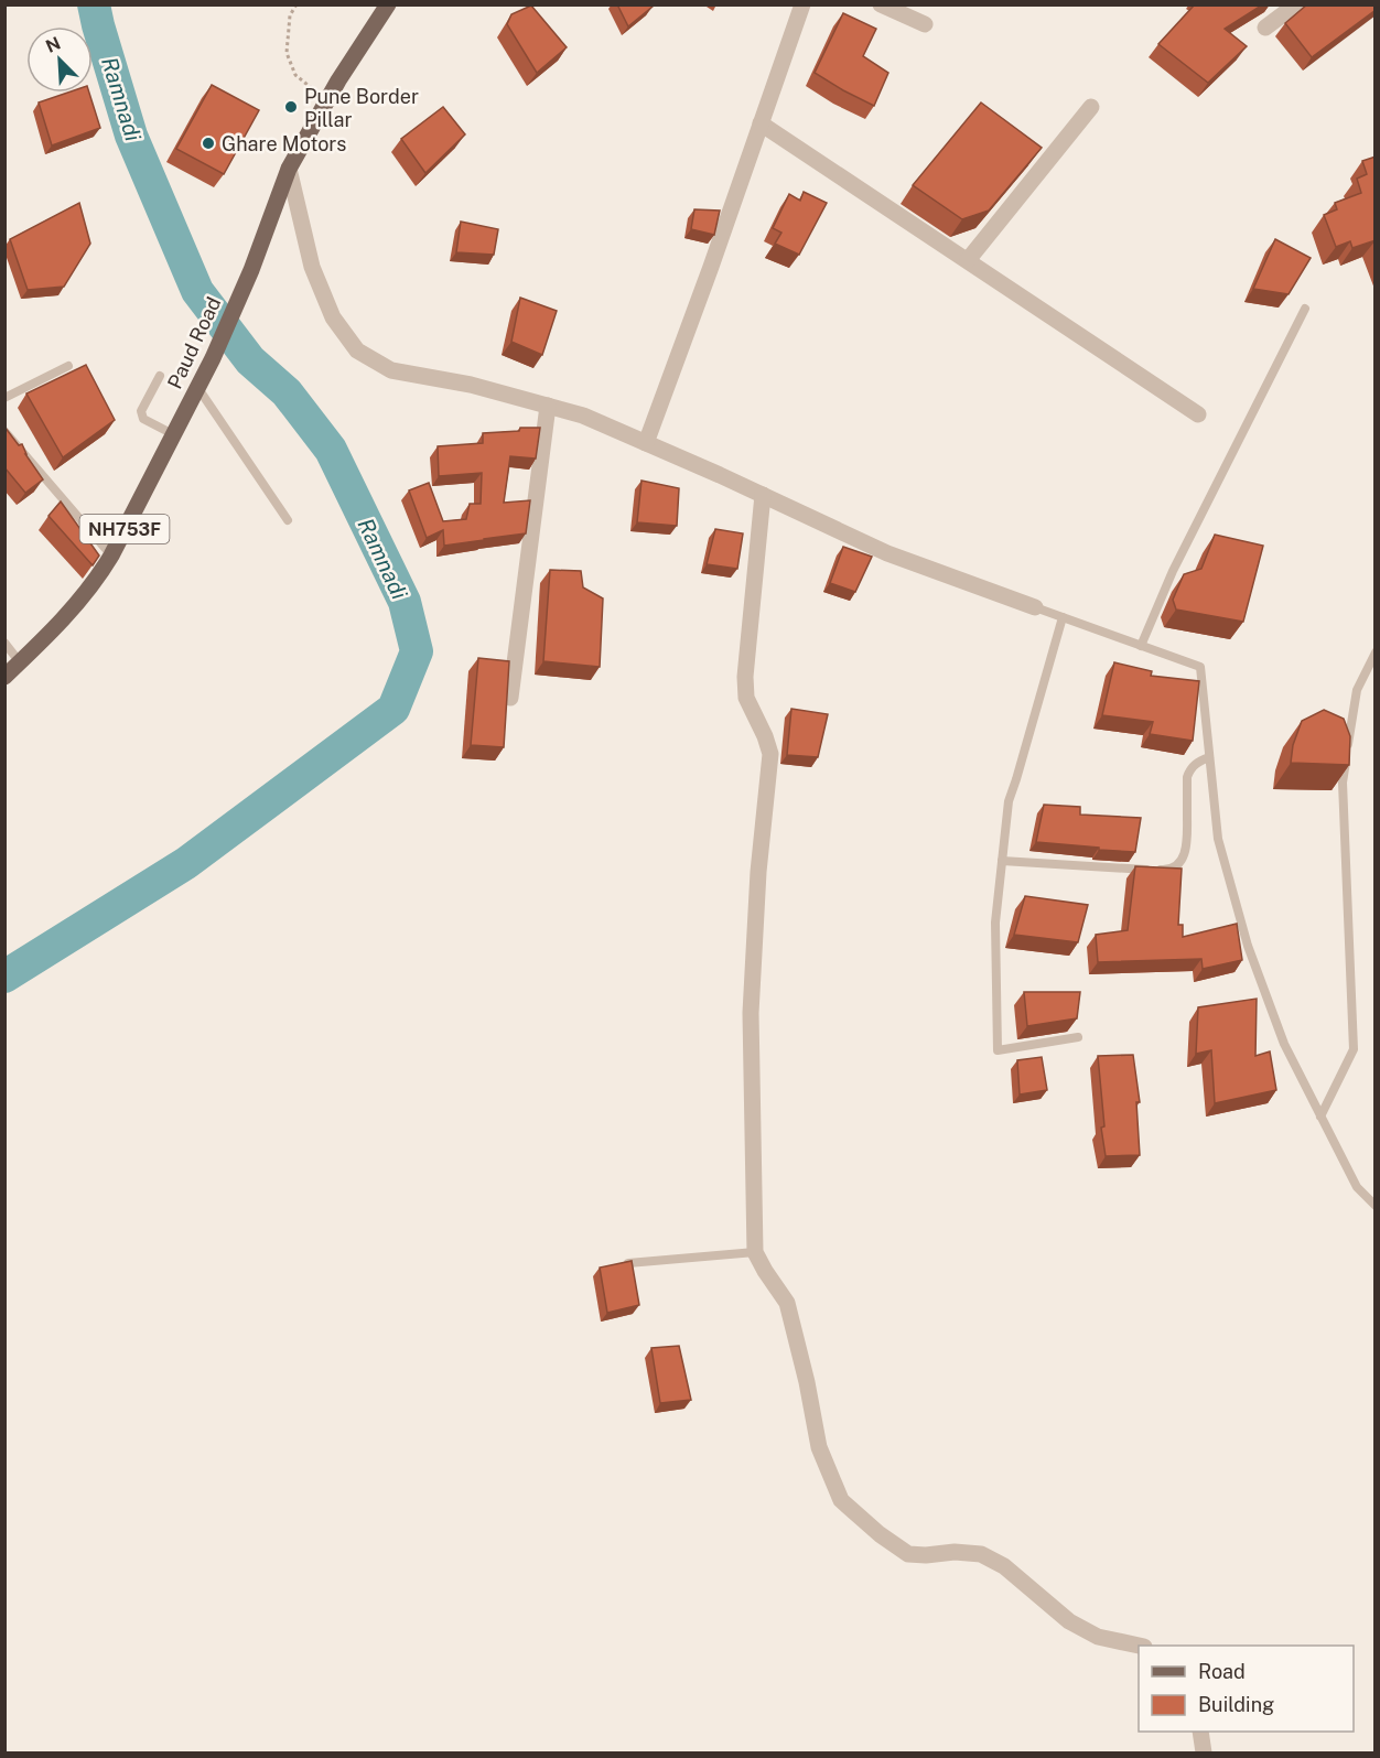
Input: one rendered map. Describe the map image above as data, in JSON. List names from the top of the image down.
{
  "streets": {
    "main road": ["Paud Road", "NH753F"]
  },
  "water": ["Ramnadi"],
  "places": ["Pune Border Pillar", "Ghare Motors"],
  "legend": ["Road", "Building"],
  "north": "top left"
}
